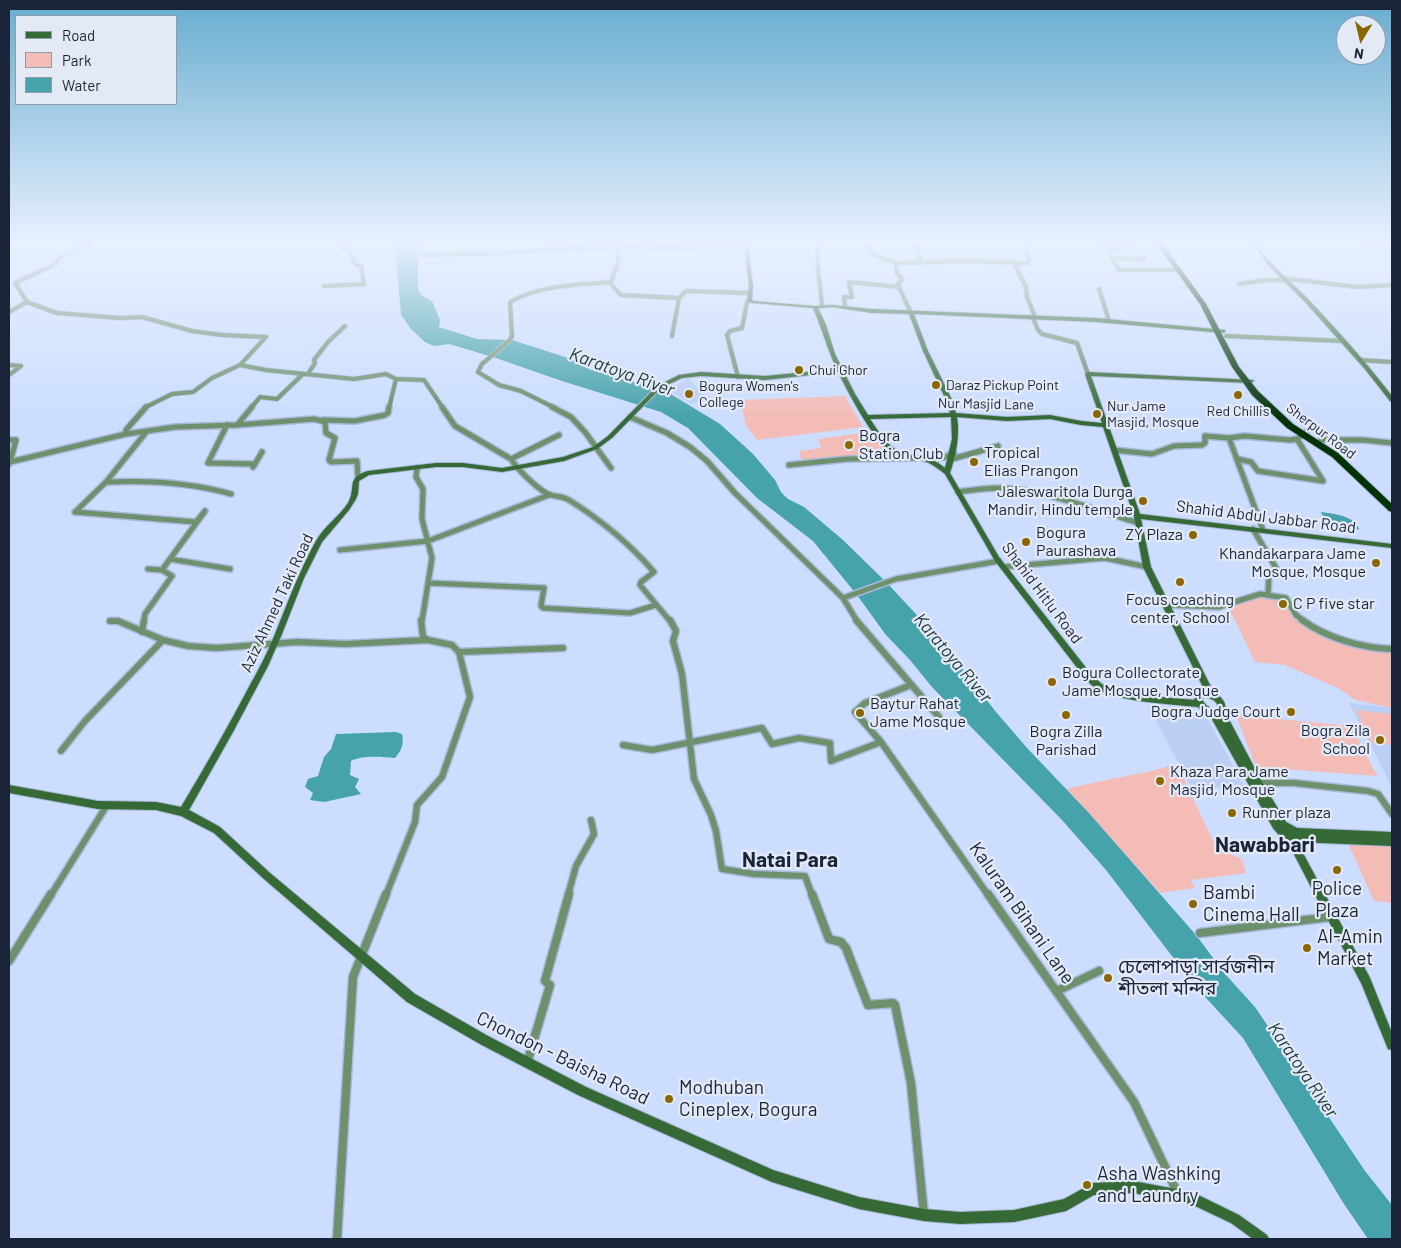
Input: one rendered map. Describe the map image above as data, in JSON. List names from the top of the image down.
{
  "streets": {
    "highway": ["Sherpur Road"],
    "street": [
      "Nur Masjid Lane",
      "Shahid Abdul Jabbar Road",
      "Shahid Hitlu Road",
      "Aziz Ahmed Taki Road",
      "Kaluram Bihani Lane",
      "Chondon - Baisha Road"
    ]
  },
  "crossings": [
    ["Aziz Ahmed Taki Road", "Chondon - Baisha Road"],
    ["Kaluram Bihani Lane", "Chondon - Baisha Road"]
  ],
  "districts": ["Nawabbari", "Natai Para"],
  "water": ["Karatoya River"],
  "places": [
    "Chui Ghor",
    "Daraz Pickup Point",
    "Bogura Women's College",
    "Red Chillis",
    "Nur Jame Masjid, Mosque",
    "Bogra Station Club",
    "Tropical Elias Prangon",
    "Jaleswaritola Durga Mandir, Hindu temple",
    "ZY Plaza",
    "Bogura Paurashava",
    "Khandakarpara Jame Mosque, Mosque",
    "Focus coaching center, School",
    "C P five star",
    "Bogura Collectorate Jame Mosque, Mosque",
    "Bogra Judge Court",
    "Baytur Rahat Jame Mosque",
    "Bogra Zilla Parishad",
    "Bogra Zila School",
    "Khaza Para Jame Masjid, Mosque",
    "Runner plaza",
    "Police Plaza",
    "Bambi Cinema Hall",
    "Al-Amin Market",
    "চেলোপাড়া সার্বজনীন শীতলা মন্দির",
    "Modhuban Cineplex, Bogura",
    "Asha Washking and Laundry"
  ],
  "legend": ["Road", "Park", "Water"],
  "north": "bottom"
}
